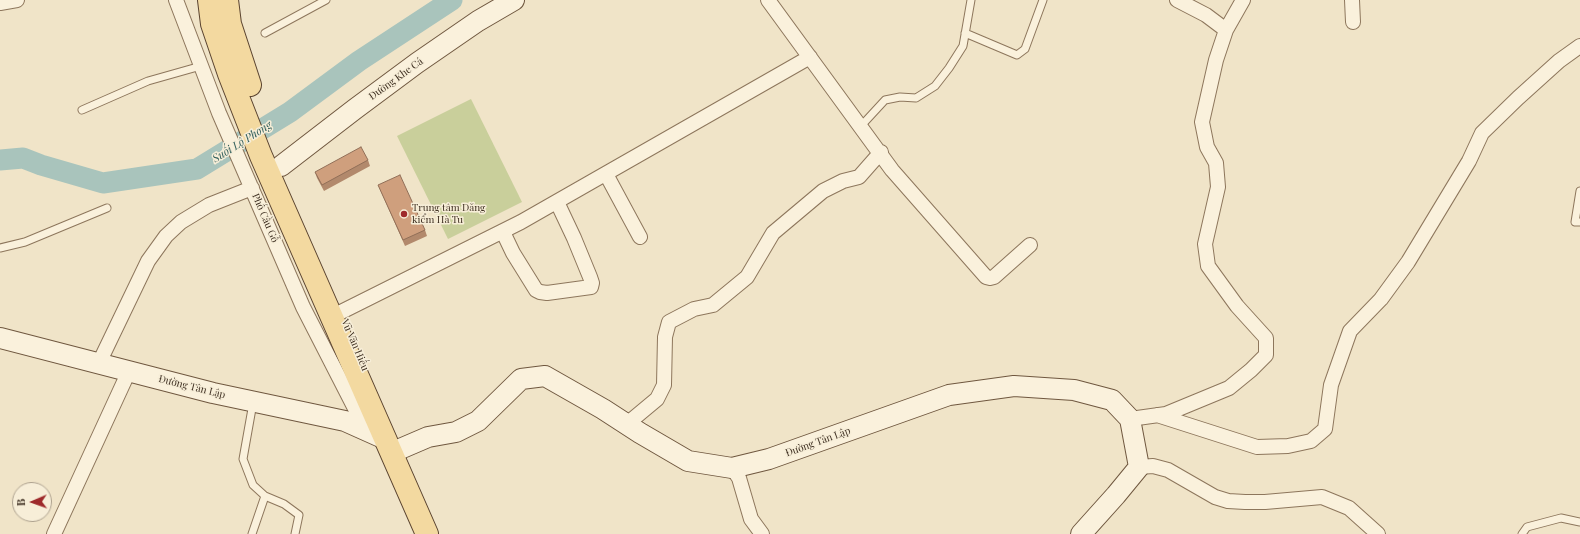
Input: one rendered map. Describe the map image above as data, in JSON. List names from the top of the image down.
{
  "streets": {
    "main road": ["Vũ Văn Hiếu"],
    "street": ["Đường Khe Cá", "Phố Cầu Gỗ", "Đường Tân Lập"]
  },
  "crossings": [
    ["Đường Khe Cá", "Vũ Văn Hiếu"],
    ["Phố Cầu Gỗ", "Vũ Văn Hiếu"],
    ["Phố Cầu Gỗ", "Đường Tân Lập"],
    ["Vũ Văn Hiếu", "Đường Tân Lập"]
  ],
  "water": ["Suối Lộ Phong"],
  "places": ["Trung tâm Đăng kiểm Hà Tu"],
  "north": "left"
}
